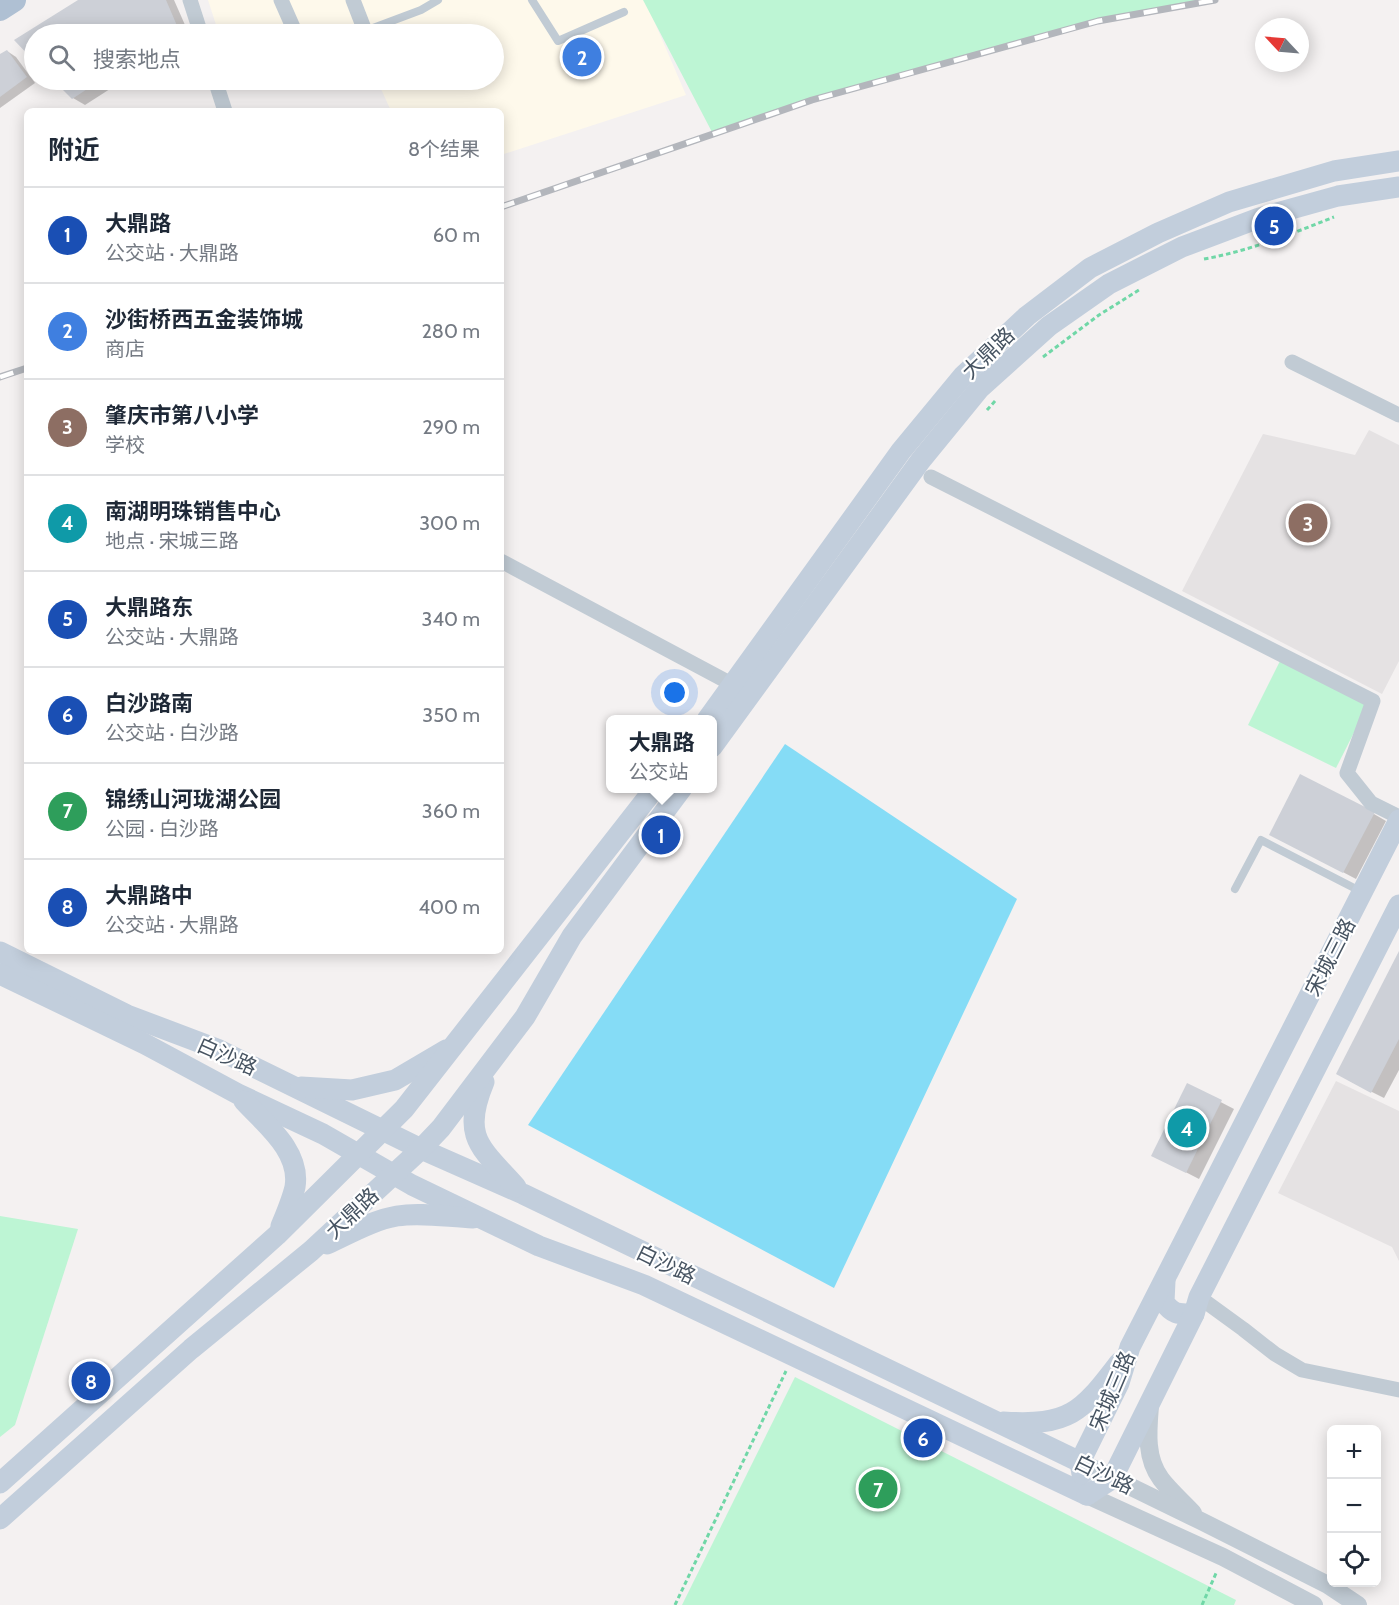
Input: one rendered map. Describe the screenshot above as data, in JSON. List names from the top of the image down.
{
  "streets": {
    "main road": ["大鼎路", "宋城三路", "白沙路"]
  },
  "crossings": [
    ["大鼎路", "白沙路"],
    ["宋城三路", "白沙路"]
  ],
  "north": "top left",
  "page": {
    "search": "搜索地点",
    "pins": [
      "2",
      "5",
      "3",
      "1",
      "4",
      "8",
      "6",
      "7"
    ],
    "heading": ["附近", "8个结果"],
    "list": [
      {
        "mark": "1",
        "name": "大鼎路",
        "note": "公交站 · 大鼎路",
        "value": "60 m"
      },
      {
        "mark": "2",
        "name": "沙街桥西五金装饰城",
        "note": "商店",
        "value": "280 m"
      },
      {
        "mark": "3",
        "name": "肇庆市第八小学",
        "note": "学校",
        "value": "290 m"
      },
      {
        "mark": "4",
        "name": "南湖明珠销售中心",
        "note": "地点 · 宋城三路",
        "value": "300 m"
      },
      {
        "mark": "5",
        "name": "大鼎路东",
        "note": "公交站 · 大鼎路",
        "value": "340 m"
      },
      {
        "mark": "6",
        "name": "白沙路南",
        "note": "公交站 · 白沙路",
        "value": "350 m"
      },
      {
        "mark": "7",
        "name": "锦绣山河珑湖公园",
        "note": "公园 · 白沙路",
        "value": "360 m"
      },
      {
        "mark": "8",
        "name": "大鼎路中",
        "note": "公交站 · 大鼎路",
        "value": "400 m"
      }
    ],
    "popup": ["大鼎路", "公交站"],
    "map_buttons": ["+", "−"]
  }
}
